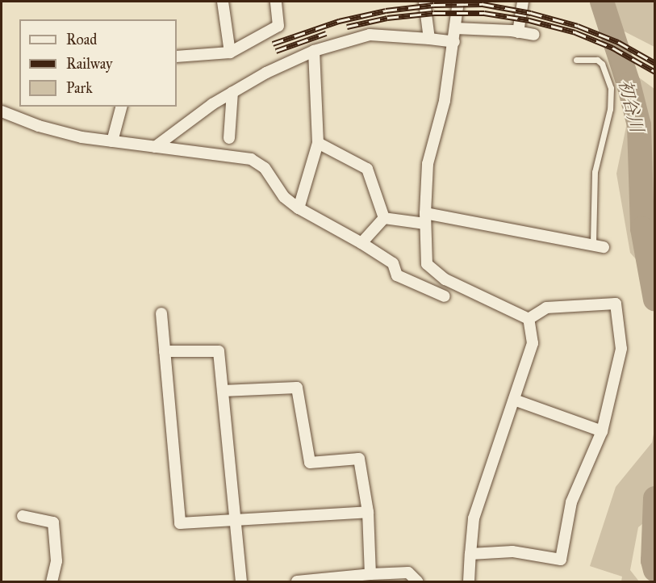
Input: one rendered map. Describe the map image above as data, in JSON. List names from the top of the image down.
{
  "water": ["初谷川"],
  "legend": ["Road", "Railway", "Park"]
}
